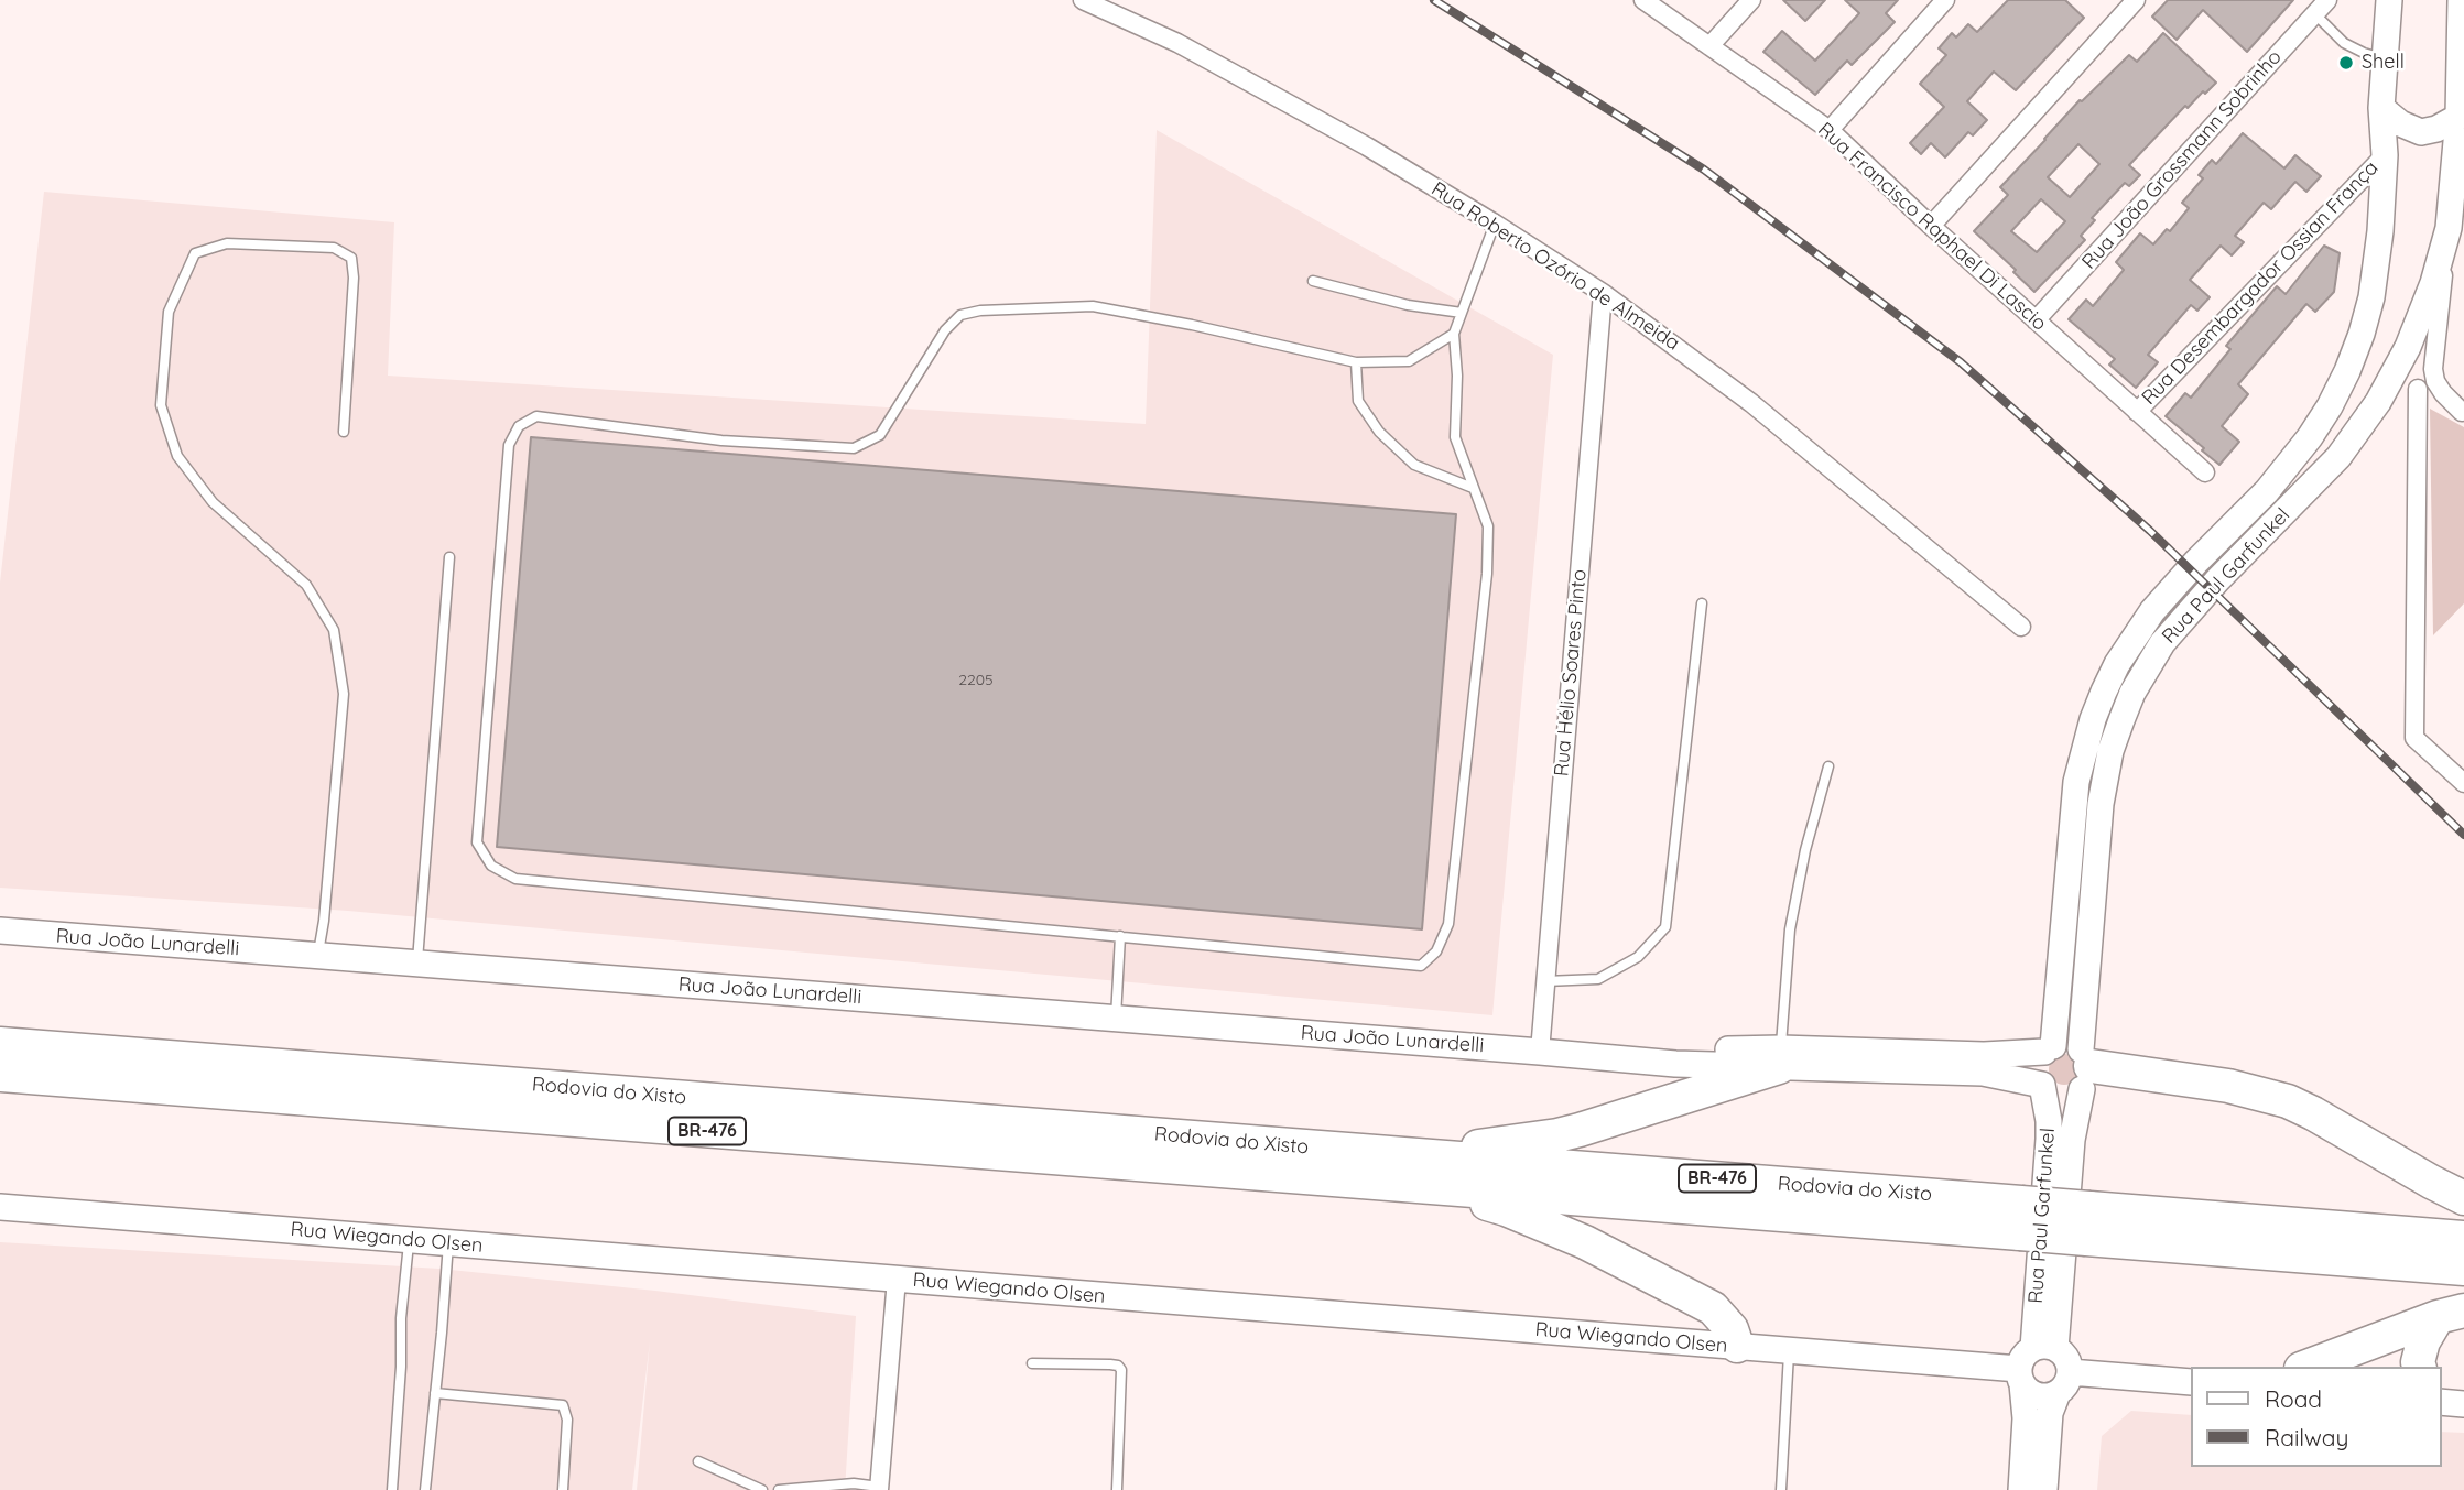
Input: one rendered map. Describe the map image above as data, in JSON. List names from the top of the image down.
{
  "streets": {
    "highway": ["Rodovia do Xisto", "BR-476"],
    "main road": ["Rua Paul Garfunkel", "Rua João Lunardelli", "Rua Wiegando Olsen"],
    "street": [
      "Rua João Grossmann Sobrinho",
      "Rua Francisco Raphael Di Lascio",
      "Rua Roberto Ozório de Almeida",
      "Rua Desembargador Ossian França",
      "Rua Hélio Soares Pinto"
    ]
  },
  "crossings": [
    ["Rua João Grossmann Sobrinho", "Rua Francisco Raphael Di Lascio"],
    ["Rua Francisco Raphael Di Lascio", "Rua Desembargador Ossian França"],
    ["Rua Roberto Ozório de Almeida", "Rua Hélio Soares Pinto"],
    ["Rua Desembargador Ossian França", "Rua Paul Garfunkel"],
    ["Rua Paul Garfunkel", "Rua João Lunardelli"],
    ["Rua Paul Garfunkel", "Rua Wiegando Olsen"],
    ["Rua Hélio Soares Pinto", "Rua João Lunardelli"]
  ],
  "places": ["Shell"],
  "house_numbers": ["2205"],
  "legend": ["Road", "Railway"]
}
